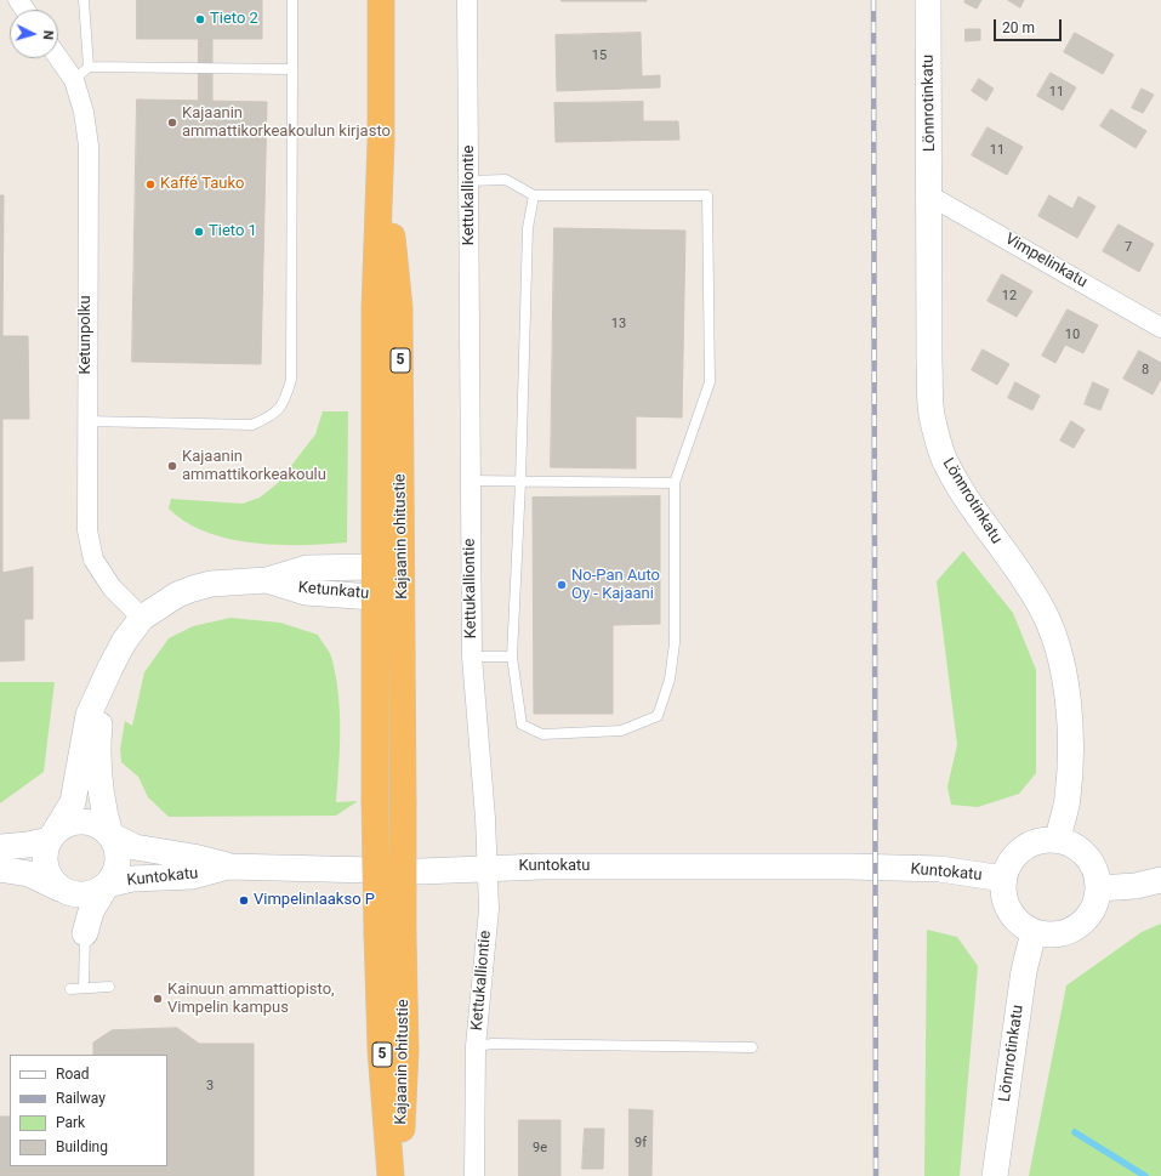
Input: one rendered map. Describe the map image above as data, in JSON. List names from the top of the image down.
{
  "streets": {
    "highway": ["5", "Kajaanin ohitustie"],
    "street": [
      "Lönnrotinkatu",
      "Kettukalliontie",
      "Vimpelinkatu",
      "Ketunpolku",
      "Ketunkatu",
      "Kuntokatu"
    ]
  },
  "crossings": [
    ["Lönnrotinkatu", "Vimpelinkatu"],
    ["Lönnrotinkatu", "Kuntokatu"],
    ["Kettukalliontie", "Kuntokatu"],
    ["Ketunpolku", "Ketunkatu"],
    ["Kajaanin ohitustie", "Ketunkatu"],
    ["Ketunkatu", "Kuntokatu"]
  ],
  "places": [
    "Tieto 2",
    "Kajaanin ammattikorkeakoulun kirjasto",
    "Kaffé Tauko",
    "Tieto 1",
    "Kajaanin ammattikorkeakoulu",
    "No-Pan Auto Oy - Kajaani",
    "Vimpelinlaakso P",
    "Kainuun ammattiopisto, Vimpelin kampus"
  ],
  "house_numbers": [
    "15",
    "11",
    "11",
    "7",
    "12",
    "13",
    "10",
    "8",
    "3",
    "9f",
    "9e"
  ],
  "legend": [
    "Road",
    "Railway",
    "Park",
    "Building"
  ],
  "scale_bar": "20 m",
  "north": "right"
}
